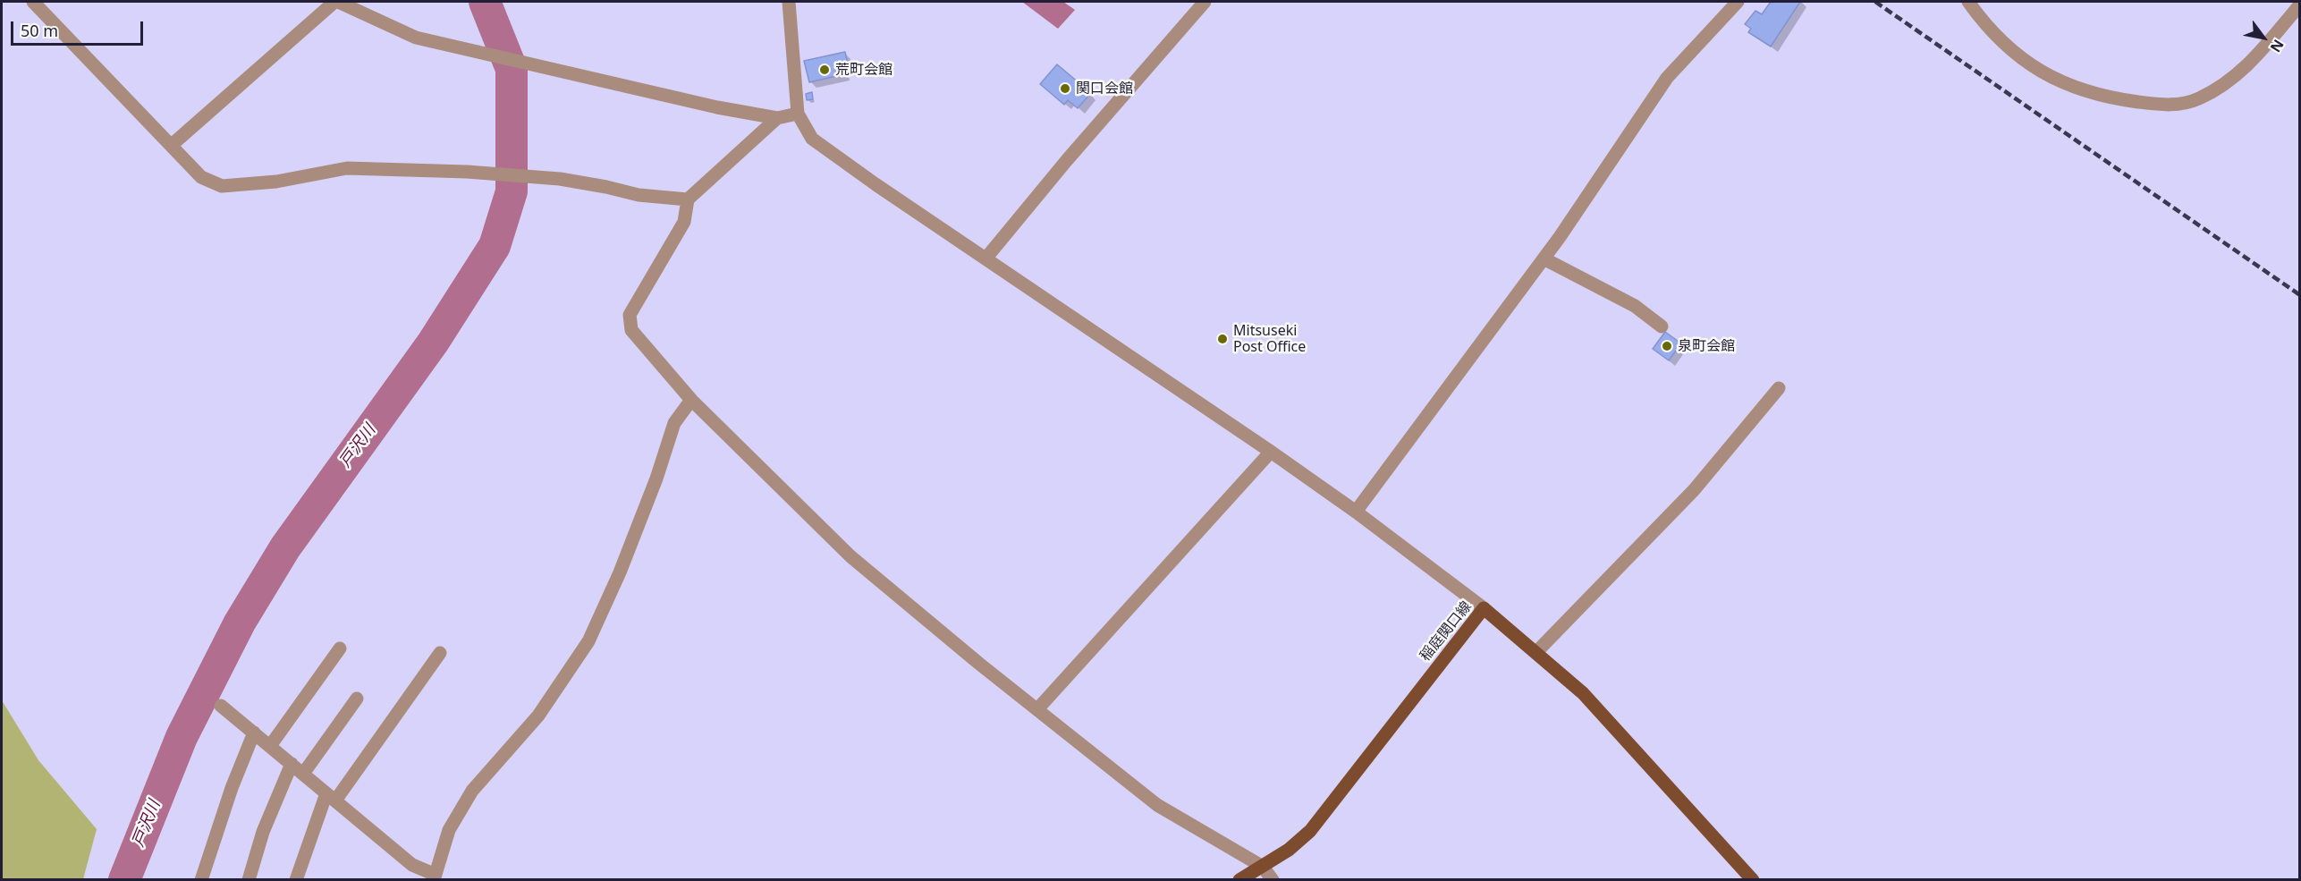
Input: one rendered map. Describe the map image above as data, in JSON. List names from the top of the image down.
{
  "streets": {
    "main road": ["稲庭関口線"]
  },
  "water": ["戸沢川"],
  "places": [
    "荒町会館",
    "関口会館",
    "Mitsuseki Post Office",
    "泉町会館"
  ],
  "scale_bar": "50 m",
  "north": "bottom right"
}
